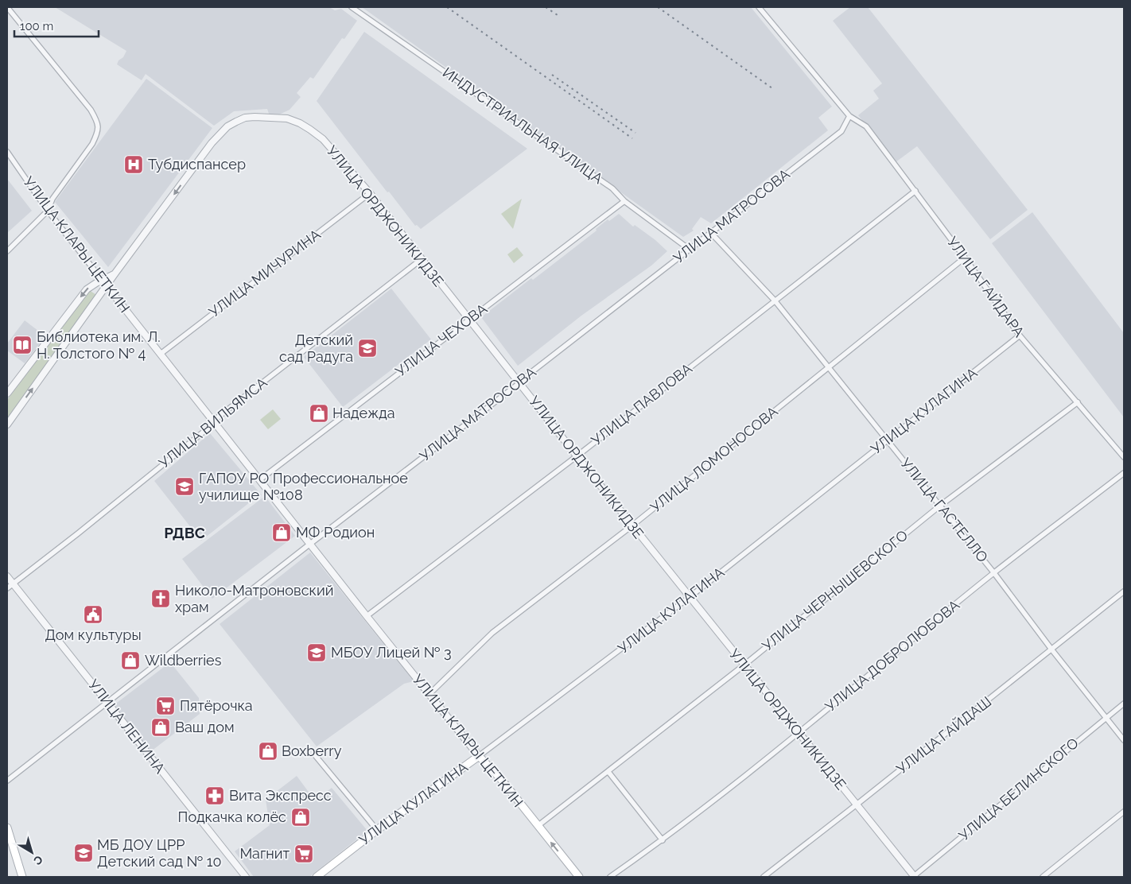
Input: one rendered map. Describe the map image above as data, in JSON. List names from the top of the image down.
{
  "streets": {
    "main road": ["УЛИЦА КЛАРЫ ЦЕТКИН", "УЛИЦА КУЛАГИНА"],
    "street": [
      "ИНДУСТРИАЛЬНАЯ УЛИЦА",
      "УЛИЦА ОРДЖОНИКИДЗЕ",
      "УЛИЦА МАТРОСОВА",
      "УЛИЦА МИЧУРИНА",
      "УЛИЦА ГАЙДАРА",
      "УЛИЦА ЧЕХОВА",
      "УЛИЦА ПАВЛОВА",
      "УЛИЦА ВИЛЬЯМСА",
      "УЛИЦА ЛОМОНОСОВА",
      "УЛИЦА ГАСТЕЛЛО",
      "УЛИЦА ЧЕРНЫШЕВСКОГО",
      "УЛИЦА ДОБРОЛЮБОВА",
      "УЛИЦА ЛЕНИНА",
      "УЛИЦА ГАЙДАШ",
      "УЛИЦА БЕЛИНСКОГО"
    ]
  },
  "crossings": [
    ["ИНДУСТРИАЛЬНАЯ УЛИЦА", "УЛИЦА МАТРОСОВА"],
    ["ИНДУСТРИАЛЬНАЯ УЛИЦА", "УЛИЦА ЧЕХОВА"],
    ["УЛИЦА ОРДЖОНИКИДЗЕ", "УЛИЦА МАТРОСОВА"],
    ["УЛИЦА ОРДЖОНИКИДЗЕ", "УЛИЦА КЛАРЫ ЦЕТКИН"],
    ["УЛИЦА ОРДЖОНИКИДЗЕ", "УЛИЦА МИЧУРИНА"],
    ["УЛИЦА ОРДЖОНИКИДЗЕ", "УЛИЦА ЧЕХОВА"],
    ["УЛИЦА ОРДЖОНИКИДЗЕ", "УЛИЦА ПАВЛОВА"],
    ["УЛИЦА ОРДЖОНИКИДЗЕ", "УЛИЦА КУЛАГИНА"],
    ["УЛИЦА ОРДЖОНИКИДЗЕ", "УЛИЦА ВИЛЬЯМСА"],
    ["УЛИЦА ОРДЖОНИКИДЗЕ", "УЛИЦА ЛОМОНОСОВА"],
    ["УЛИЦА ОРДЖОНИКИДЗЕ", "УЛИЦА ЧЕРНЫШЕВСКОГО"],
    ["УЛИЦА ОРДЖОНИКИДЗЕ", "УЛИЦА ДОБРОЛЮБОВА"],
    ["УЛИЦА ОРДЖОНИКИДЗЕ", "УЛИЦА ГАЙДАШ"],
    ["УЛИЦА ОРДЖОНИКИДЗЕ", "УЛИЦА БЕЛИНСКОГО"],
    ["УЛИЦА МАТРОСОВА", "УЛИЦА КЛАРЫ ЦЕТКИН"],
    ["УЛИЦА МАТРОСОВА", "УЛИЦА ГАЙДАРА"],
    ["УЛИЦА МАТРОСОВА", "УЛИЦА ГАСТЕЛЛО"],
    ["УЛИЦА МАТРОСОВА", "УЛИЦА ЛЕНИНА"],
    ["УЛИЦА КЛАРЫ ЦЕТКИН", "УЛИЦА МИЧУРИНА"],
    ["УЛИЦА КЛАРЫ ЦЕТКИН", "УЛИЦА ЧЕХОВА"],
    ["УЛИЦА КЛАРЫ ЦЕТКИН", "УЛИЦА ПАВЛОВА"],
    ["УЛИЦА КЛАРЫ ЦЕТКИН", "УЛИЦА КУЛАГИНА"],
    ["УЛИЦА КЛАРЫ ЦЕТКИН", "УЛИЦА ВИЛЬЯМСА"],
    ["УЛИЦА КЛАРЫ ЦЕТКИН", "УЛИЦА ЛОМОНОСОВА"],
    ["УЛИЦА КЛАРЫ ЦЕТКИН", "УЛИЦА ЧЕРНЫШЕВСКОГО"],
    ["УЛИЦА ГАЙДАРА", "УЛИЦА ПАВЛОВА"],
    ["УЛИЦА ГАЙДАРА", "УЛИЦА КУЛАГИНА"],
    ["УЛИЦА ГАЙДАРА", "УЛИЦА ЛОМОНОСОВА"],
    ["УЛИЦА ГАЙДАРА", "УЛИЦА ЧЕРНЫШЕВСКОГО"],
    ["УЛИЦА ПАВЛОВА", "УЛИЦА ГАСТЕЛЛО"],
    ["УЛИЦА КУЛАГИНА", "УЛИЦА ГАСТЕЛЛО"],
    ["УЛИЦА ВИЛЬЯМСА", "УЛИЦА ЛЕНИНА"],
    ["УЛИЦА ЛОМОНОСОВА", "УЛИЦА ГАСТЕЛЛО"],
    ["УЛИЦА ГАСТЕЛЛО", "УЛИЦА ЧЕРНЫШЕВСКОГО"],
    ["УЛИЦА ГАСТЕЛЛО", "УЛИЦА ДОБРОЛЮБОВА"],
    ["УЛИЦА ГАСТЕЛЛО", "УЛИЦА ГАЙДАШ"],
    ["УЛИЦА ГАСТЕЛЛО", "УЛИЦА БЕЛИНСКОГО"]
  ],
  "districts": ["РДВС"],
  "places": {
    "hospital": ["Тубдиспансер"],
    "library": ["Библиотека им. Л. Н. Толстого № 4"],
    "school or university": [
      "Детский сад Радуга",
      "ГАПОУ РО Профессиональное училище №108",
      "МБОУ Лицей № 3",
      "МБ ДОУ ЦРР Детский сад № 10"
    ],
    "shop": [
      "Надежда",
      "МФ Родион",
      "Wildberries",
      "Ваш дом",
      "Boxberry",
      "Подкачка колёс"
    ],
    "church": ["Николо-Матроновский храм"],
    "public building": ["Дом культуры"],
    "supermarket": ["Пятёрочка", "Магнит"],
    "pharmacy": ["Вита Экспресс"]
  },
  "scale_bar": "100 m",
  "north": "bottom right"
}
